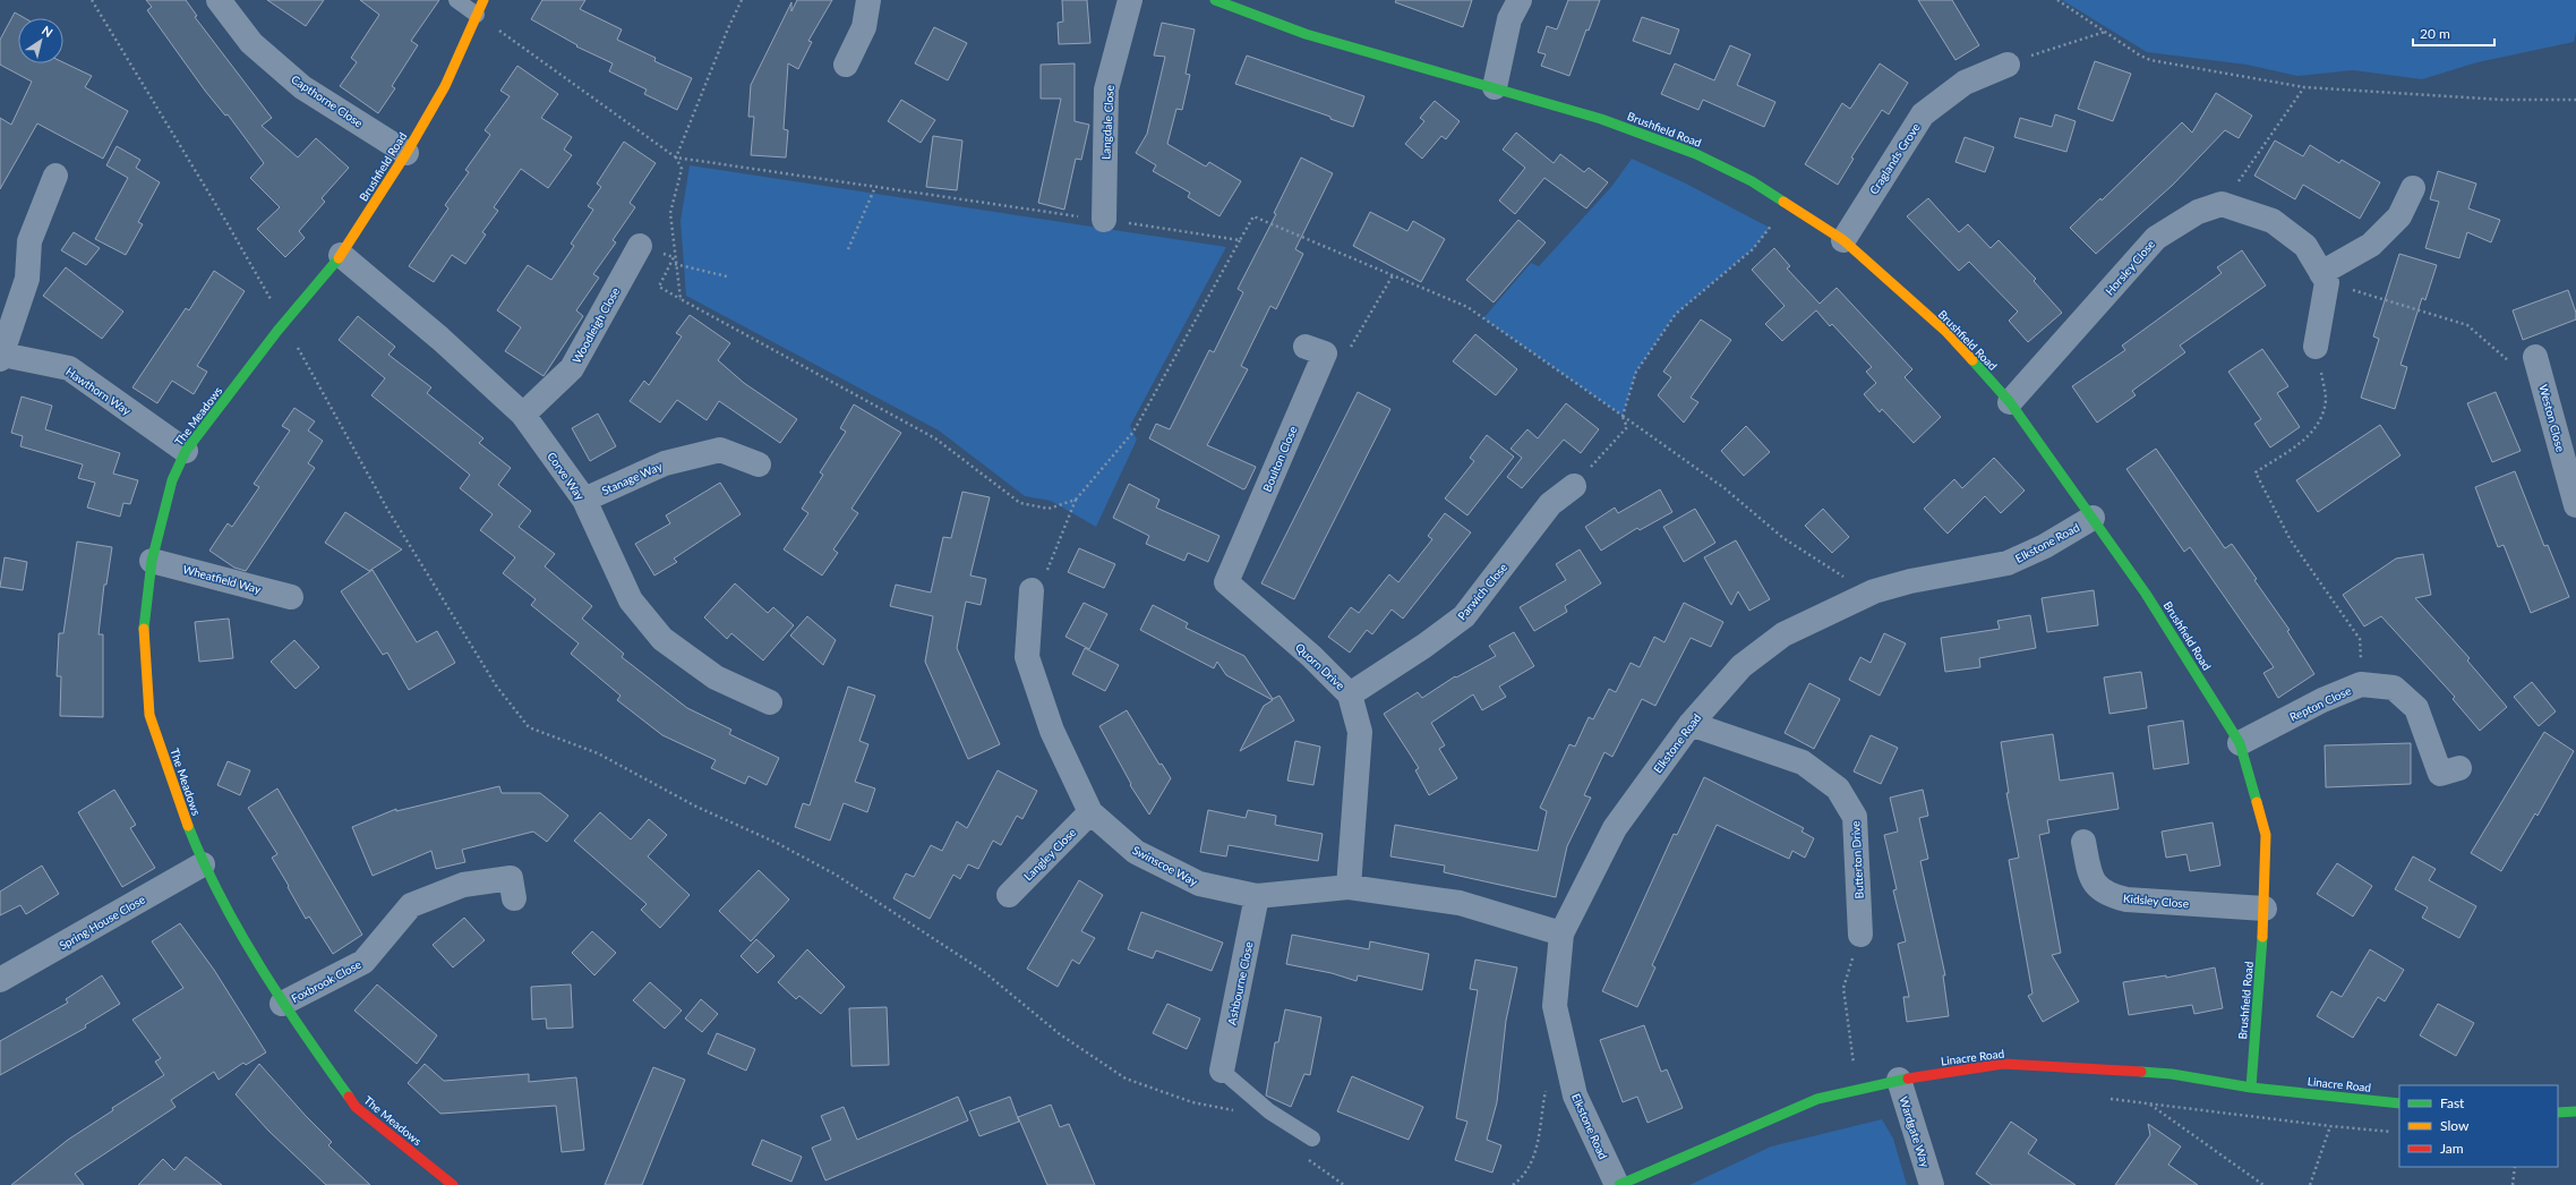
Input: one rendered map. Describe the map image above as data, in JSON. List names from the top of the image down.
{
  "streets": {
    "street": [
      "Capthorne Close",
      "Langdale Close",
      "Brushfield Road",
      "Craglands Grove",
      "Horsley Close",
      "Woodleigh Close",
      "Hawthorn Way",
      "The Meadows",
      "Weston Close",
      "Boulton Close",
      "Corve Way",
      "Stanage Way",
      "Elkstone Road",
      "Wheatfield Way",
      "Parwich Close",
      "Quorn Drive",
      "Repton Close",
      "Langley Close",
      "Butterton Drive",
      "Swinscoe Way",
      "Kidsley Close",
      "Spring House Close",
      "Foxbrook Close",
      "Ashbourne Close",
      "Linacre Road",
      "Wardgate Way"
    ]
  },
  "crossings": [
    ["Capthorne Close", "Brushfield Road"],
    ["Brushfield Road", "Craglands Grove"],
    ["Brushfield Road", "Horsley Close"],
    ["Brushfield Road", "The Meadows"],
    ["Brushfield Road", "Corve Way"],
    ["Brushfield Road", "Elkstone Road"],
    ["Brushfield Road", "Repton Close"],
    ["Brushfield Road", "Kidsley Close"],
    ["Brushfield Road", "Linacre Road"],
    ["Woodleigh Close", "Corve Way"],
    ["Hawthorn Way", "The Meadows"],
    ["The Meadows", "Wheatfield Way"],
    ["The Meadows", "Spring House Close"],
    ["The Meadows", "Foxbrook Close"],
    ["Boulton Close", "Quorn Drive"],
    ["Corve Way", "Stanage Way"],
    ["Elkstone Road", "Butterton Drive"],
    ["Elkstone Road", "Swinscoe Way"],
    ["Elkstone Road", "Linacre Road"],
    ["Parwich Close", "Quorn Drive"],
    ["Quorn Drive", "Swinscoe Way"],
    ["Langley Close", "Swinscoe Way"],
    ["Swinscoe Way", "Ashbourne Close"],
    ["Linacre Road", "Wardgate Way"]
  ],
  "legend": ["Fast", "Slow", "Jam"],
  "scale_bar": "20 m",
  "north": "top right"
}
